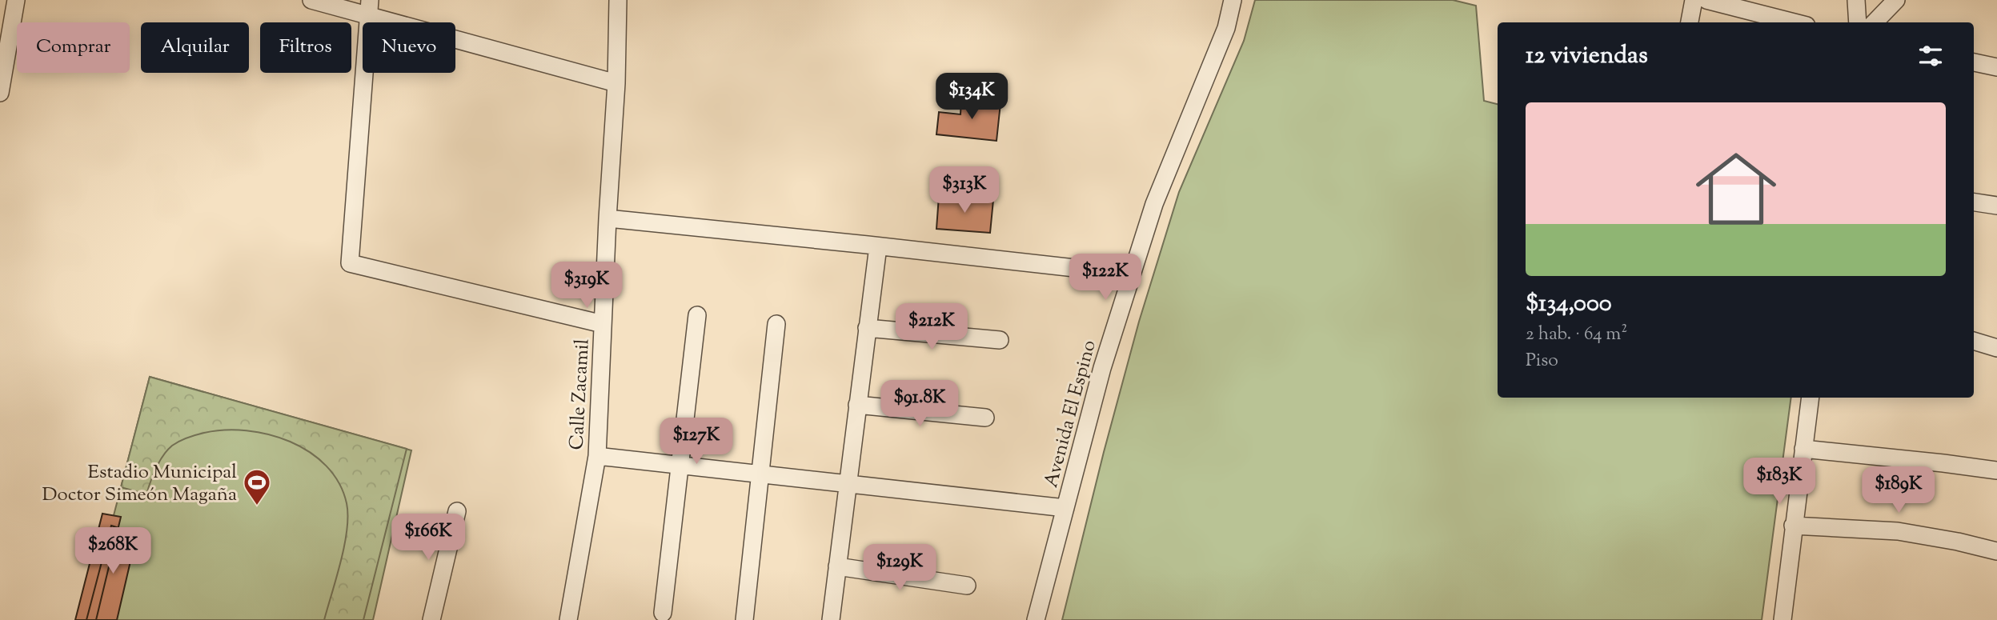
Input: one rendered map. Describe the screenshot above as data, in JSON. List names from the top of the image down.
{
  "streets": {
    "street": ["Calle Zacamil", "Avenida El Espino"]
  },
  "places": {
    "sports": ["Estadio Municipal Doctor Simeón Magaña"]
  },
  "page": {
    "chip": [
      "Comprar",
      "Alquilar",
      "Filtros",
      "Nuevo"
    ],
    "heading": "12 viviendas",
    "price": [
      "$134K",
      "$313K",
      "$122K",
      "$319K",
      "$212K",
      "$91.8K",
      "$127K",
      "$183K",
      "$189K",
      "$166K",
      "$268K",
      "$129K"
    ],
    "list": [
      {
        "name": "$134,000",
        "note": "2 hab. · 64 m² · Piso"
      }
    ]
  }
}
